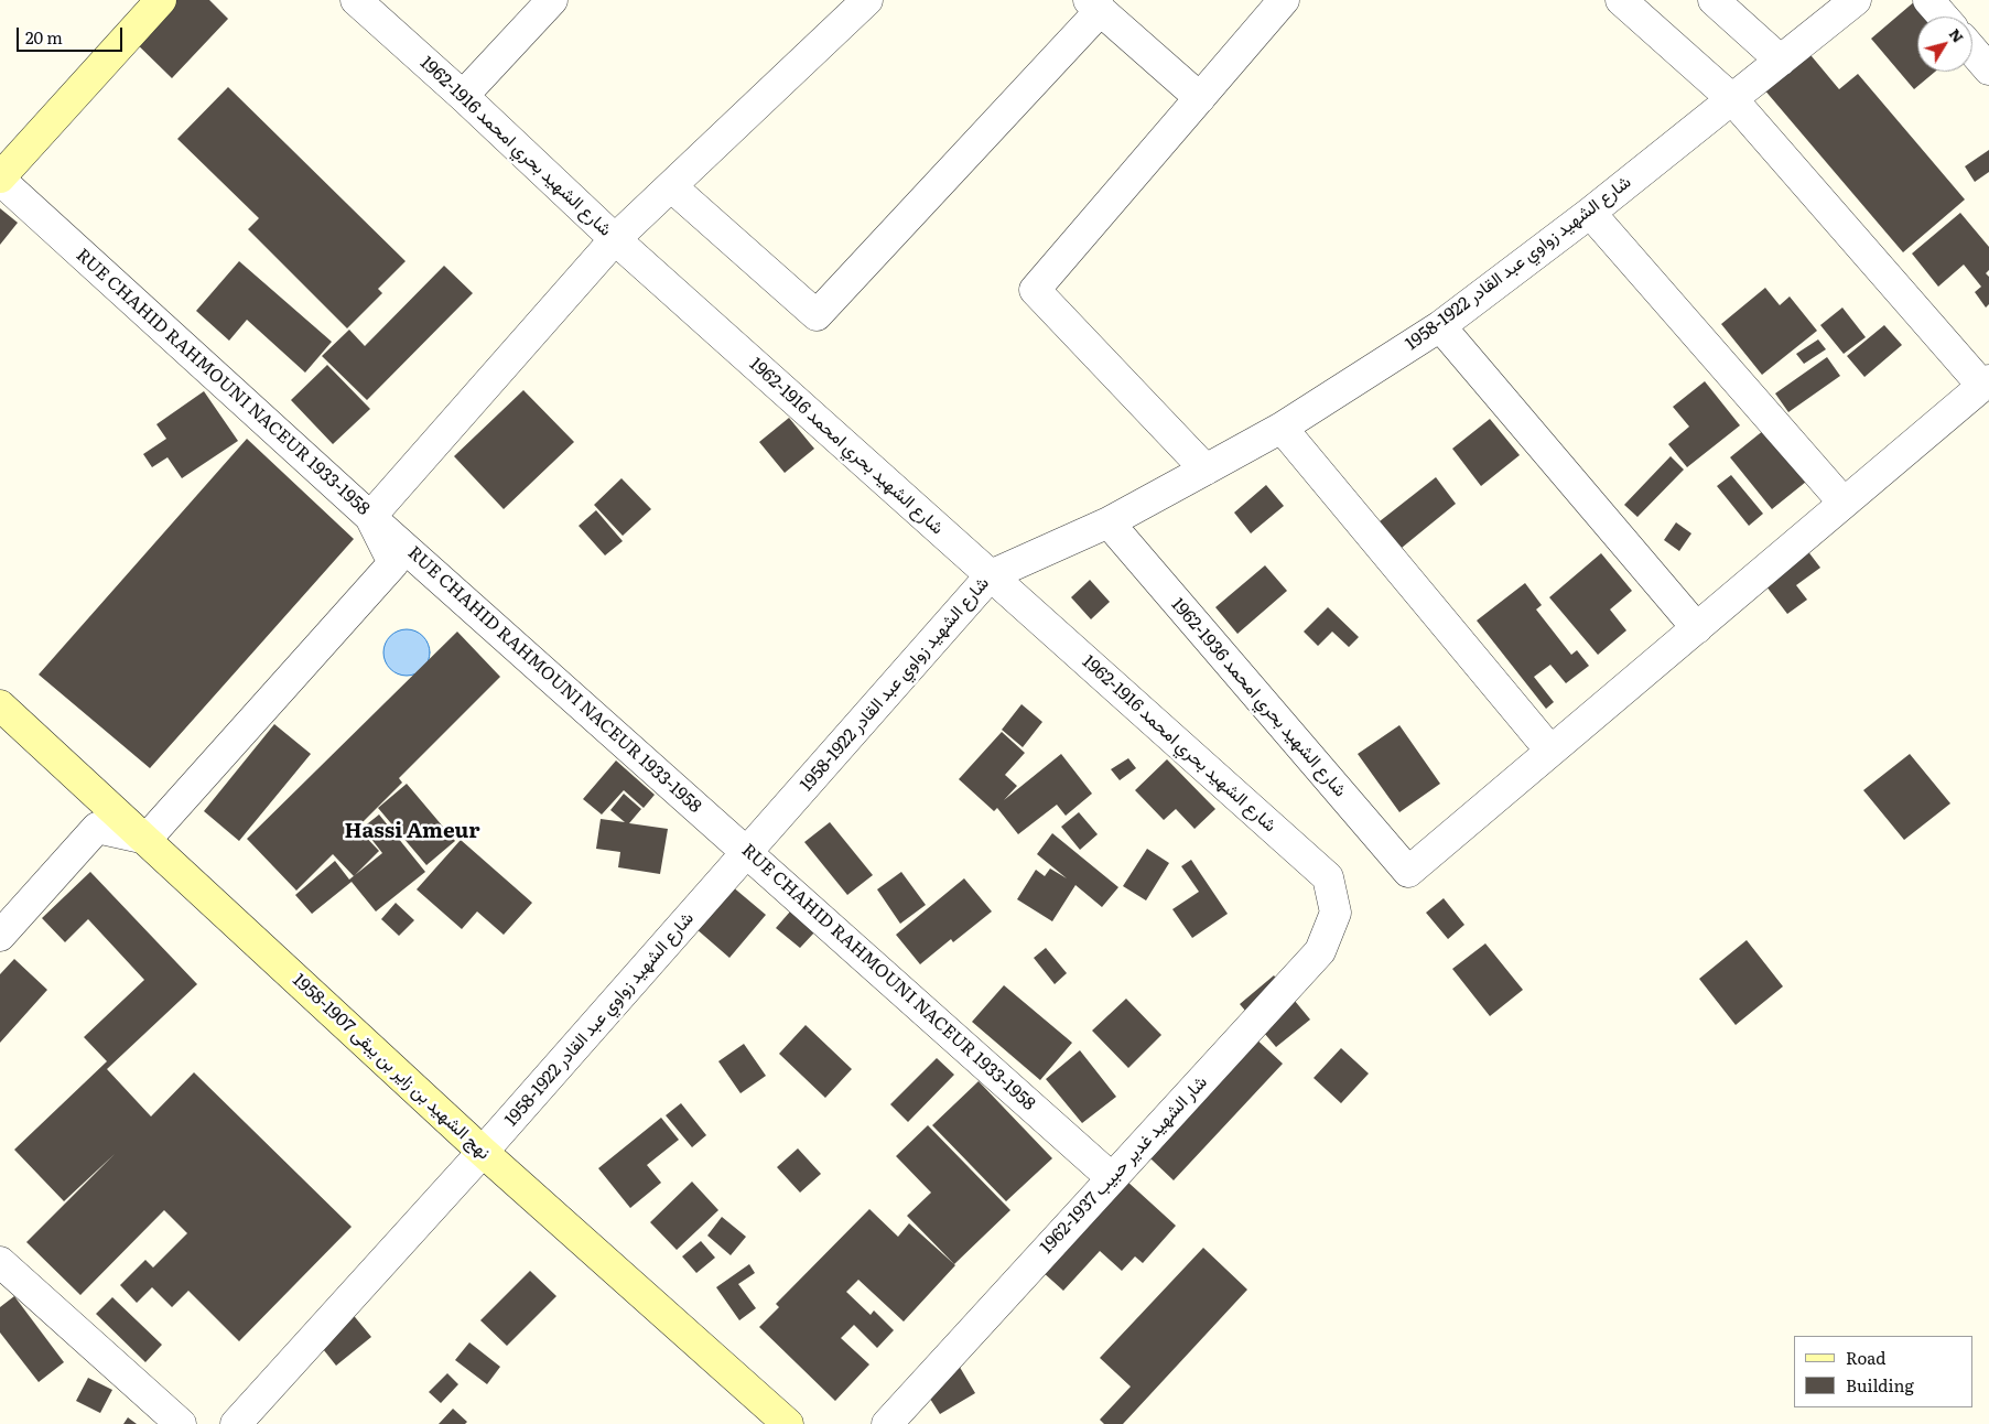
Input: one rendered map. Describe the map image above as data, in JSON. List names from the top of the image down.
{
  "streets": {
    "main road": ["نهج الشهيد بن زاير بن يبقى 1907-1958"],
    "street": [
      "شارع الشهيد بحري امحمد 1916-1962",
      "شارع الشهيد زواوي عبد القادر 1922-1958",
      "RUE CHAHID RAHMOUNI NACEUR 1933-1958",
      "شارع الشهيد بحري امحمد 1936-1962",
      "شار الشهيد غدير حبيب 1937-1962"
    ]
  },
  "crossings": [
    ["شارع الشهيد بحري امحمد 1916-1962", "شارع الشهيد زواوي عبد القادر 1922-1958"],
    ["شارع الشهيد بحري امحمد 1916-1962", "شار الشهيد غدير حبيب 1937-1962"],
    ["شارع الشهيد زواوي عبد القادر 1922-1958", "RUE CHAHID RAHMOUNI NACEUR 1933-1958"],
    ["شارع الشهيد زواوي عبد القادر 1922-1958", "شارع الشهيد بحري امحمد 1936-1962"],
    ["شارع الشهيد زواوي عبد القادر 1922-1958", "نهج الشهيد بن زاير بن يبقى 1907-1958"],
    ["RUE CHAHID RAHMOUNI NACEUR 1933-1958", "شار الشهيد غدير حبيب 1937-1962"]
  ],
  "districts": ["Hassi Ameur"],
  "legend": ["Road", "Building"],
  "scale_bar": "20 m",
  "north": "top right"
}
